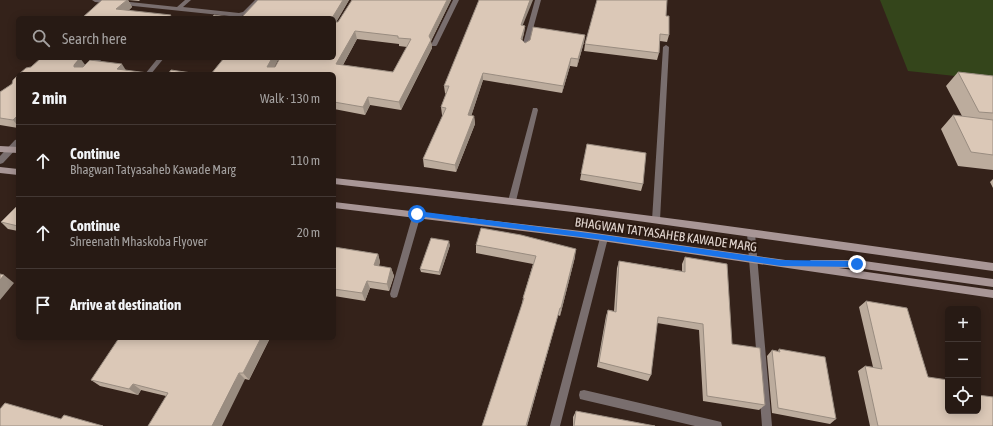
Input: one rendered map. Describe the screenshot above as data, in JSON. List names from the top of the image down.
{
  "streets": {
    "street": ["BHAGWAN TATYASAHEB KAWADE MARG"]
  },
  "page": {
    "search": "Search here",
    "heading": ["2 min", "Walk · 130 m"],
    "list": [
      ["Continue", "Bhagwan Tatyasaheb Kawade Marg", "110 m"],
      ["Continue", "Shreenath Mhaskoba Flyover", "20 m"],
      "Arrive at destination"
    ],
    "map_buttons": ["+", "−"]
  }
}
